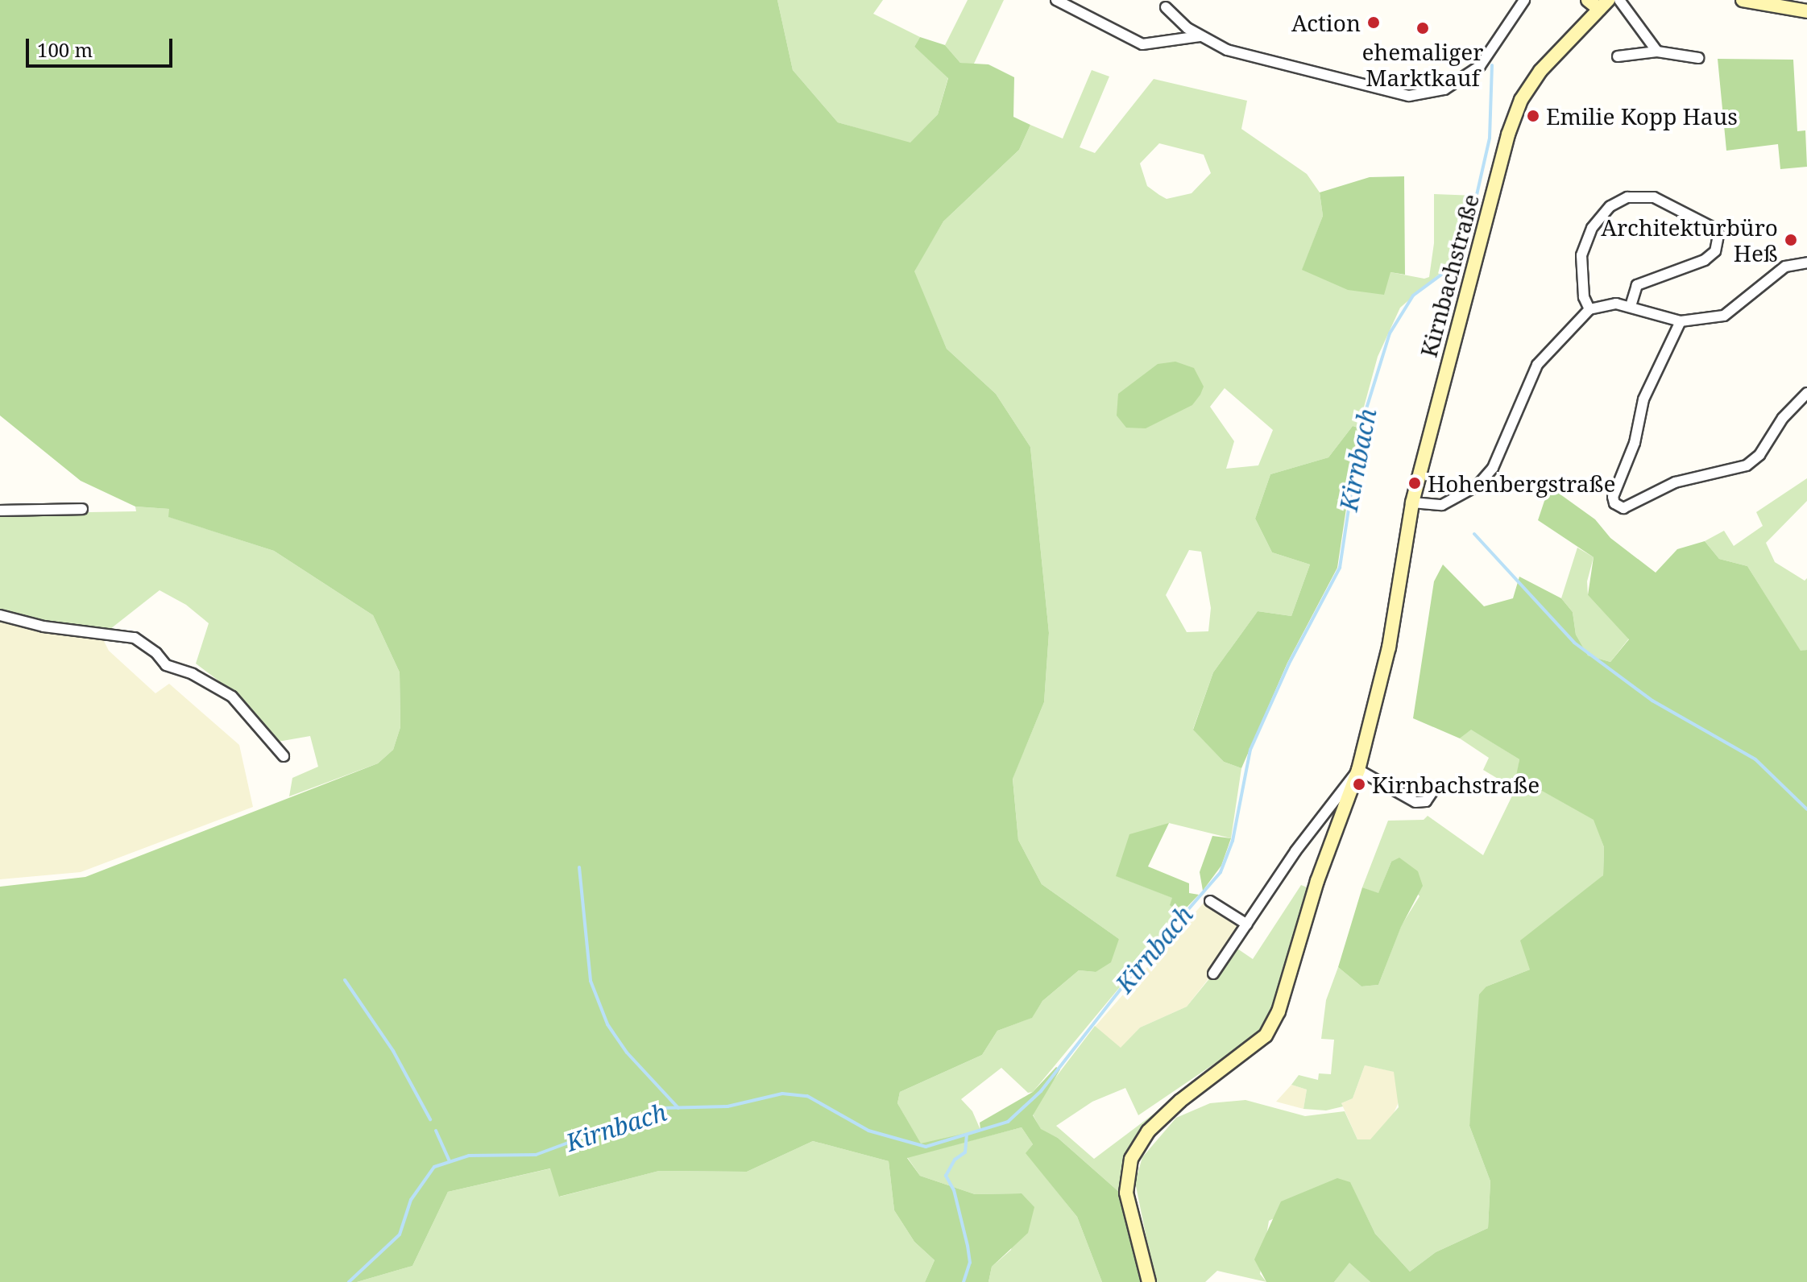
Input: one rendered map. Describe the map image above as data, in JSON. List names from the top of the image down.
{
  "streets": {
    "main road": ["Kirnbachstraße"]
  },
  "water": ["Kirnbach"],
  "places": [
    "Action",
    "ehemaliger Marktkauf",
    "Emilie Kopp Haus",
    "Architekturbüro Heß",
    "Hohenbergstraße",
    "Kirnbachstraße"
  ],
  "scale_bar": "100 m"
}
